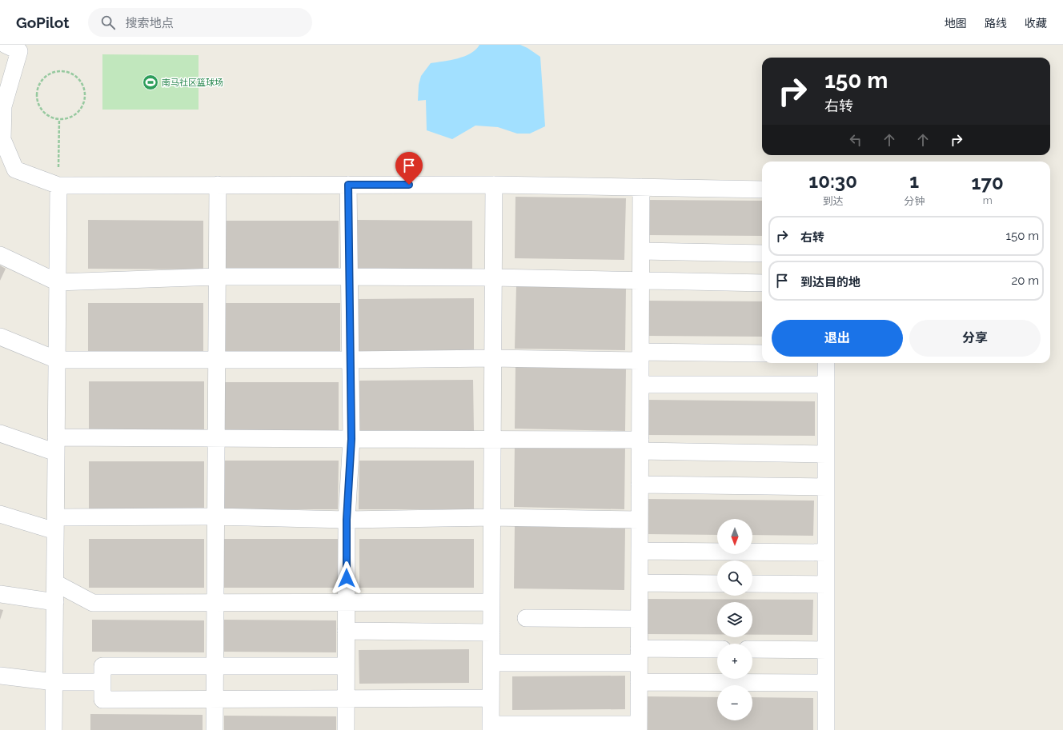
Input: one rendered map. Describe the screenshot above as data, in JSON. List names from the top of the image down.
{
  "places": {
    "sports": ["南马社区篮球场"]
  },
  "north": "bottom",
  "page": {
    "header": "GoPilot",
    "search": "搜索地点",
    "nav": ["地图", "路线", "收藏"],
    "turn": ["150 m", "右转"],
    "eta": [
      "10:30",
      "到达",
      "1",
      "分钟",
      "170",
      "m"
    ],
    "list": [
      {
        "name": "右转",
        "value": "150 m"
      },
      {
        "name": "到达目的地",
        "value": "20 m"
      }
    ],
    "buttons": ["退出", "分享"],
    "map_buttons": ["+", "−"]
  }
}
